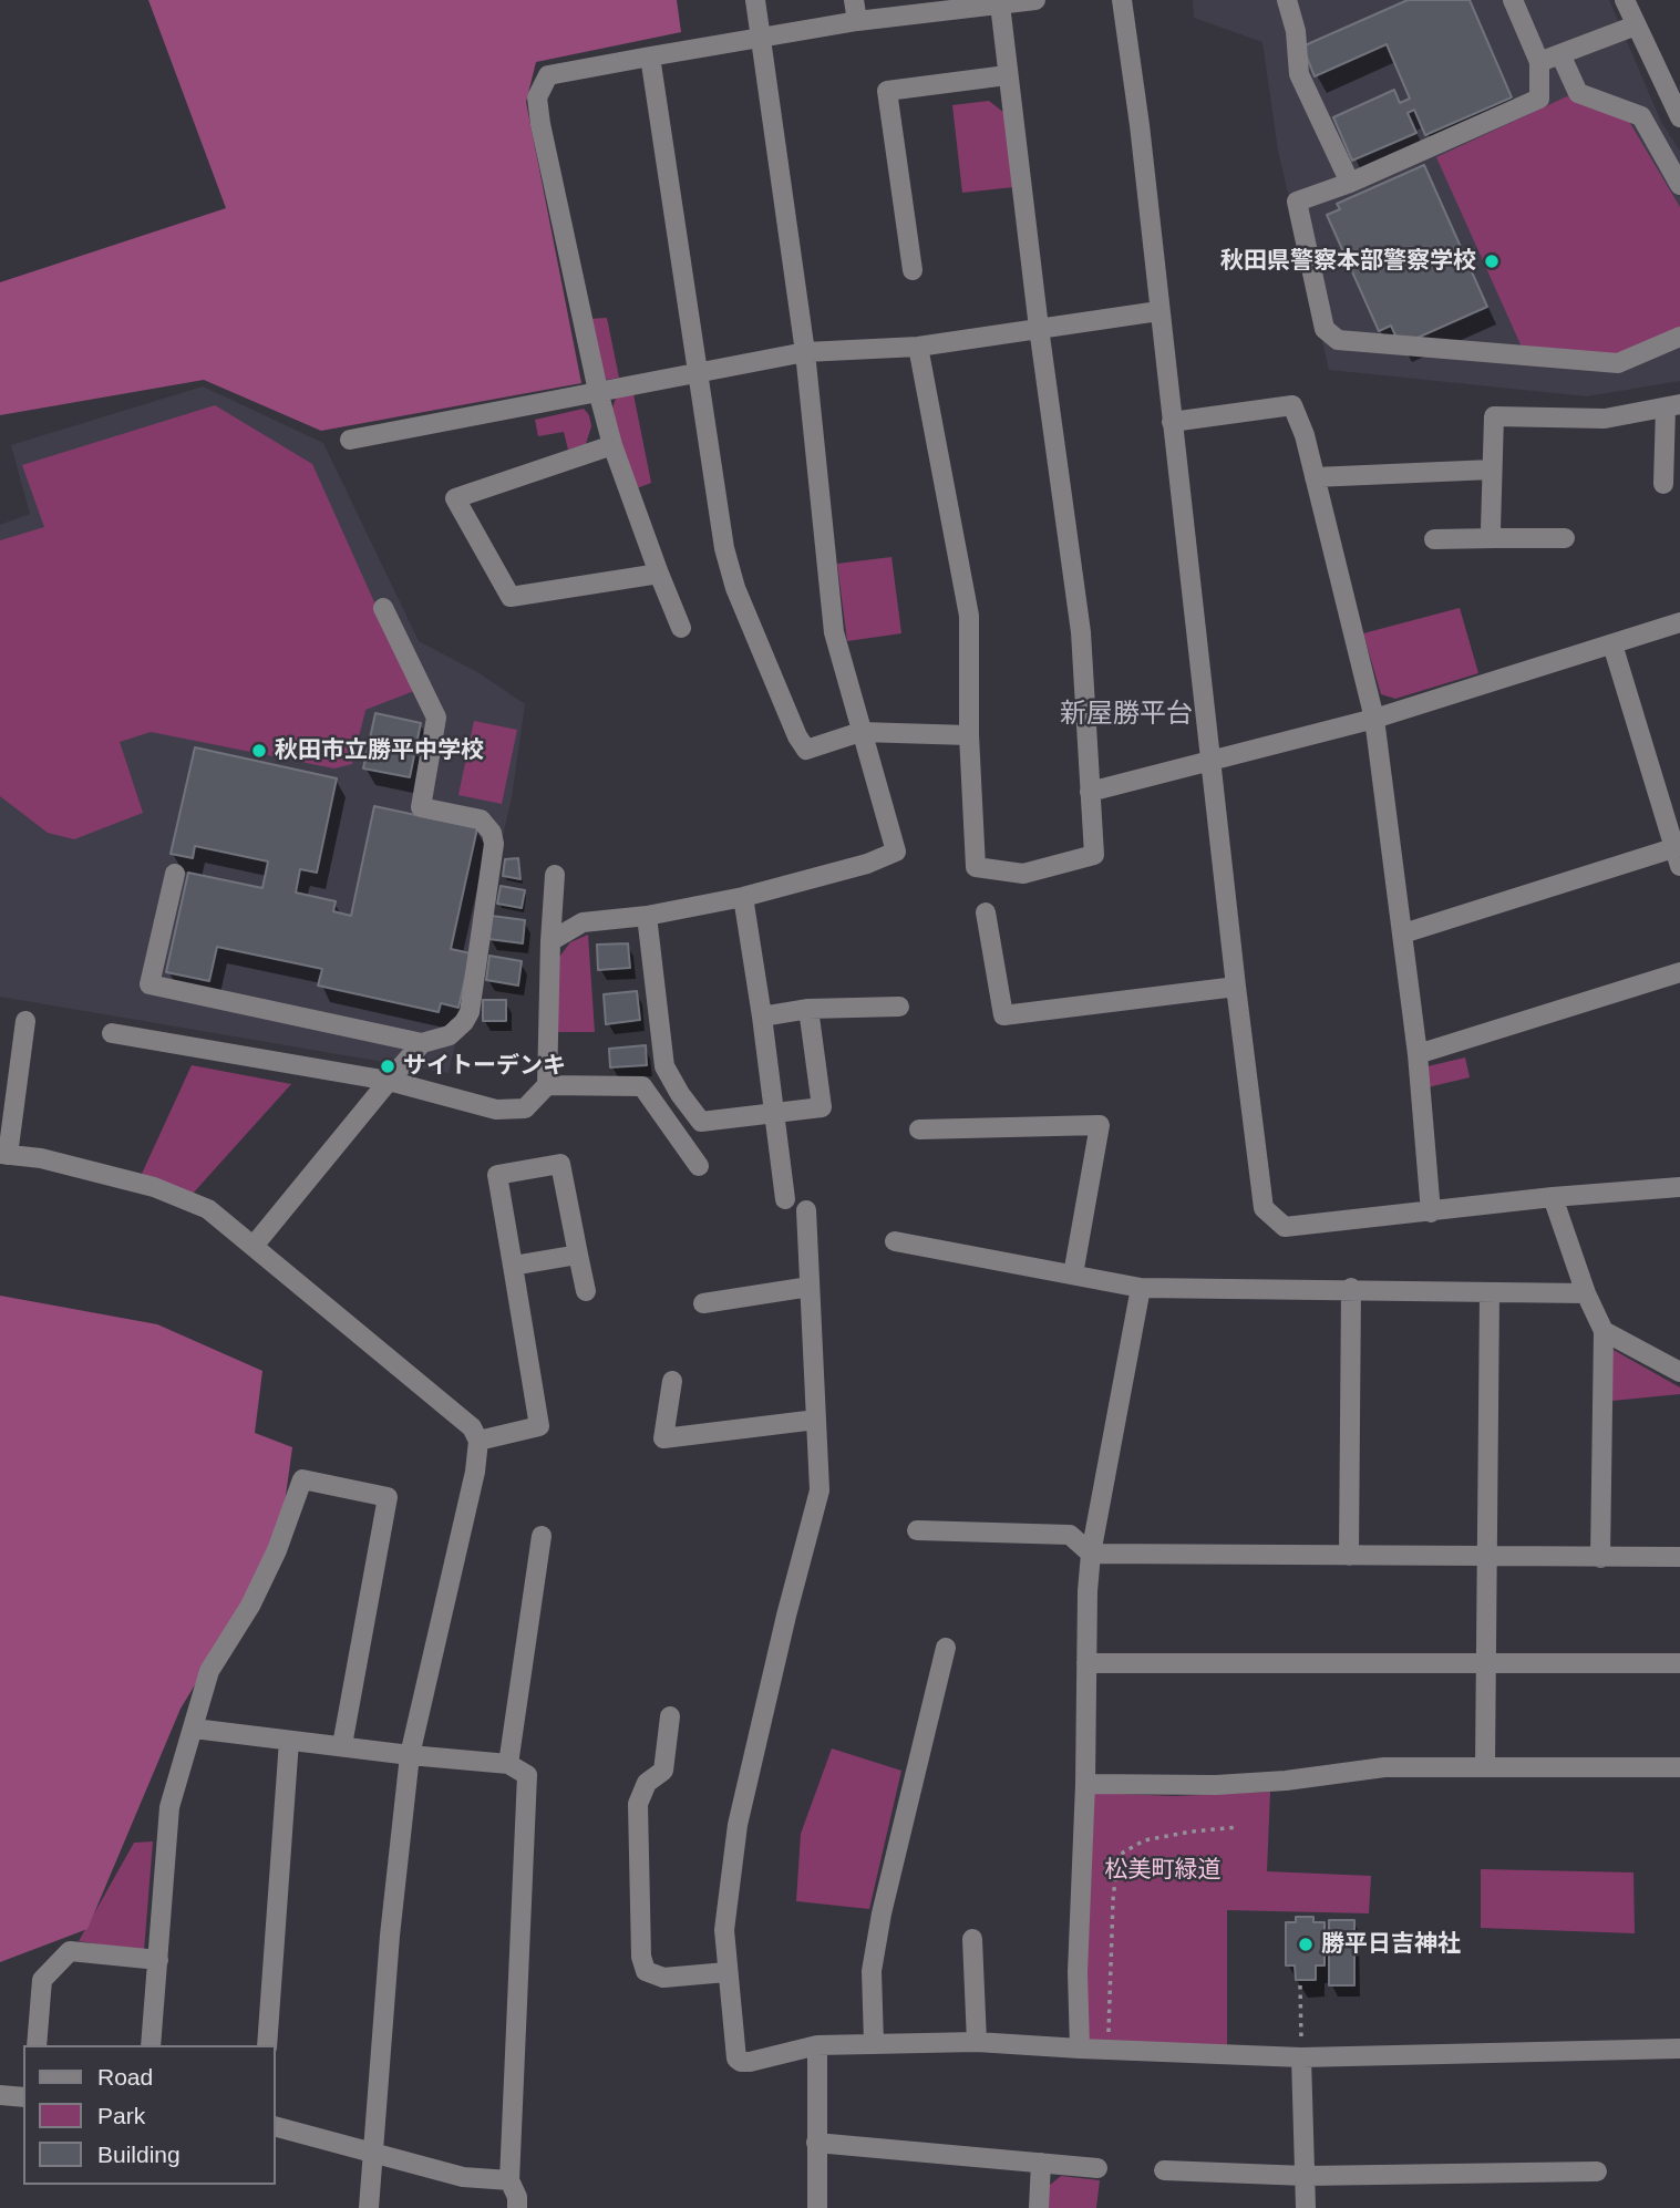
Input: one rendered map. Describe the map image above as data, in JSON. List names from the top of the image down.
{
  "districts": ["新屋勝平台"],
  "parks": ["松美町緑道"],
  "places": [
    "秋田県警察本部警察学校",
    "秋田市立勝平中学校",
    "サイトーデンキ",
    "勝平日吉神社"
  ],
  "legend": ["Road", "Park", "Building"]
}
